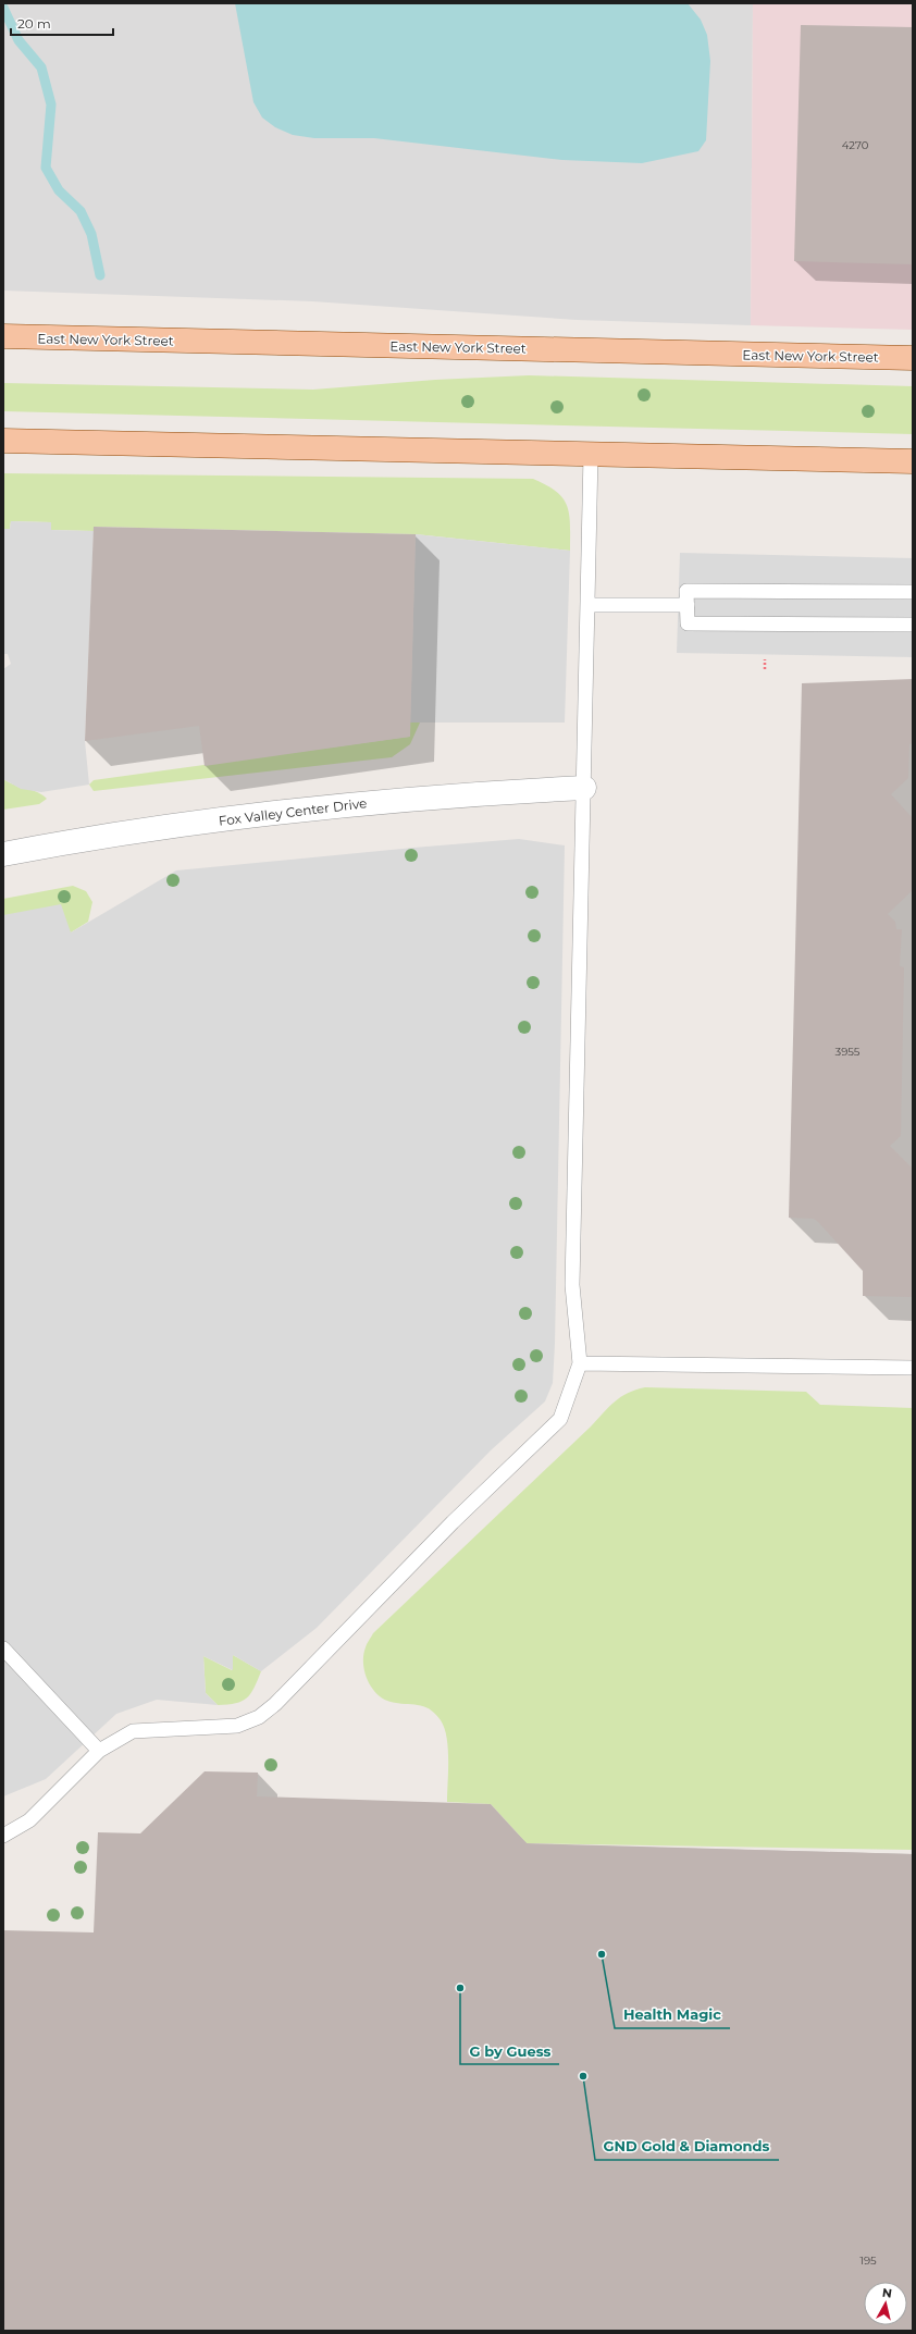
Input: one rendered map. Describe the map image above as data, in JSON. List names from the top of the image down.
{
  "streets": {
    "main road": ["East New York Street"],
    "street": ["Fox Valley Center Drive"]
  },
  "places": ["Health Magic", "G by Guess", "GND Gold & Diamonds"],
  "house_numbers": ["4270", "3955", "195"],
  "scale_bar": "20 m",
  "north": "top"
}
